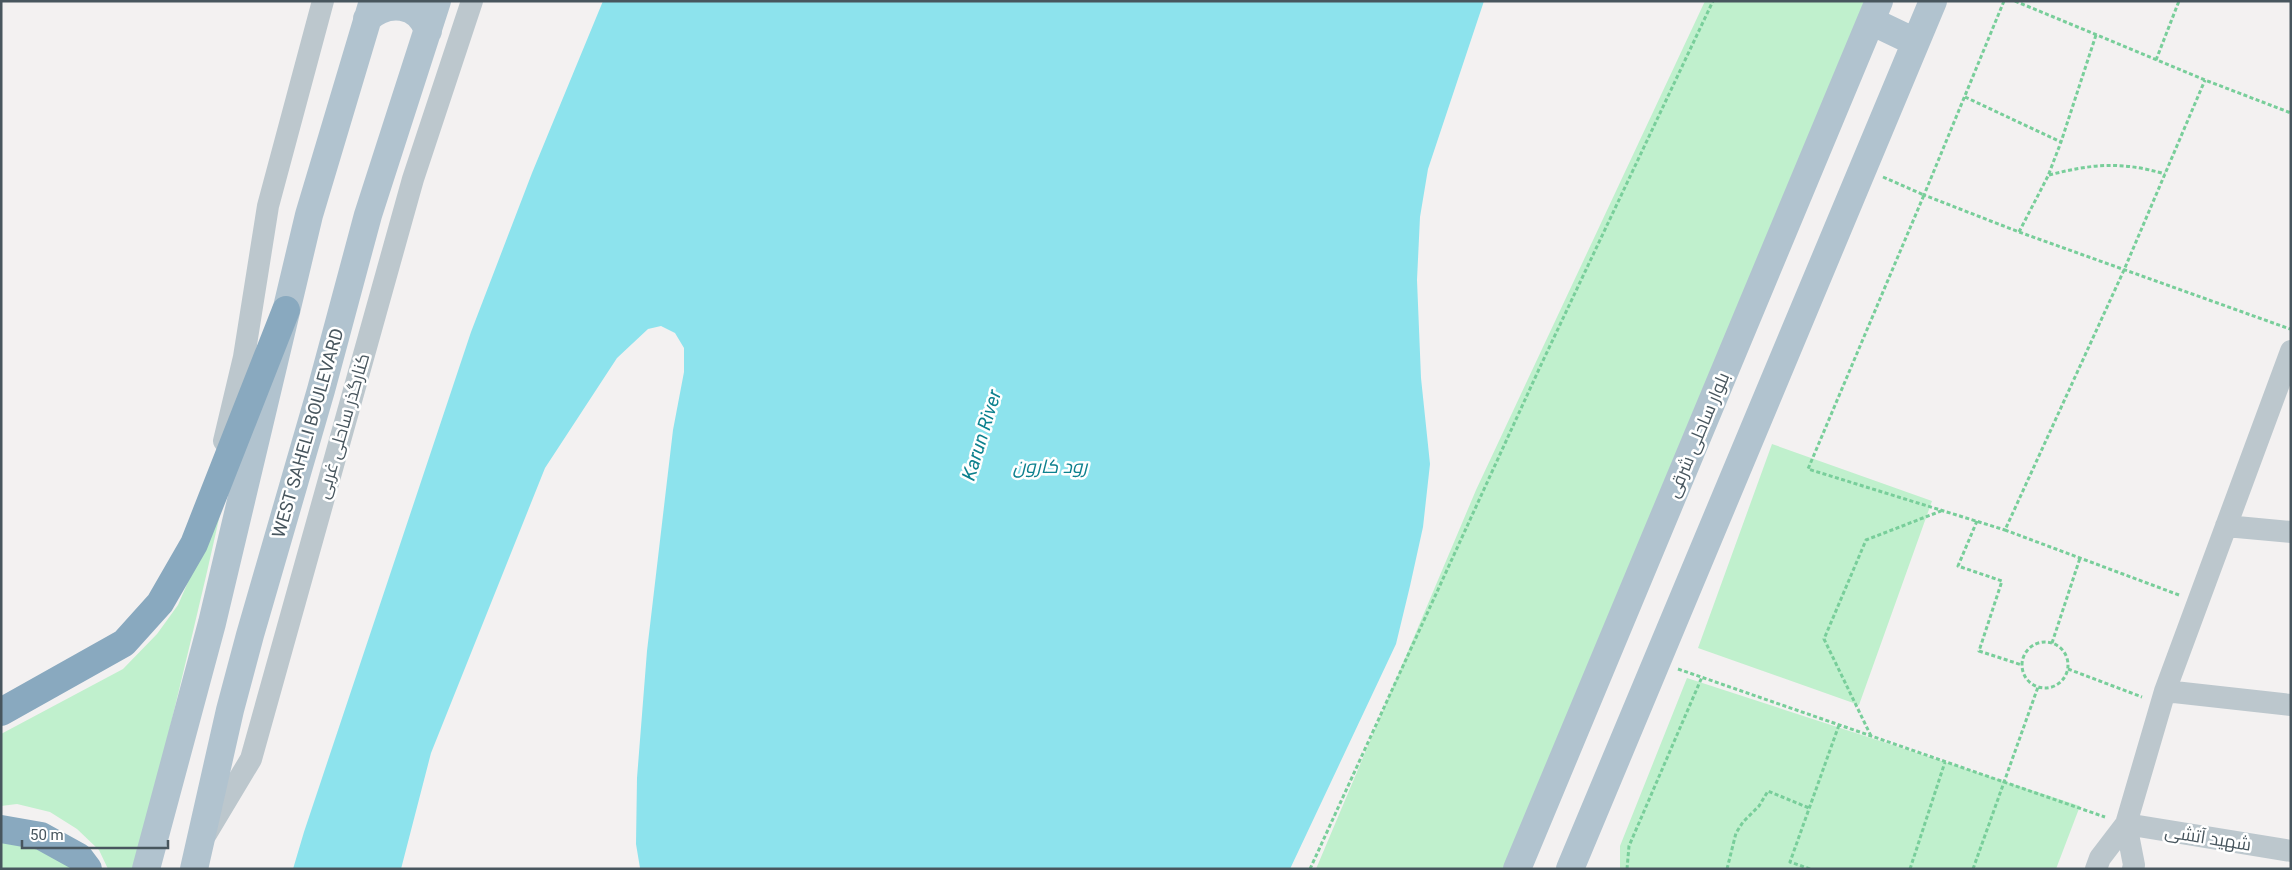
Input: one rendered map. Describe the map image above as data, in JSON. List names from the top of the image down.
{
  "streets": {
    "main road": ["WEST SAHELI BOULEVARD", "بلوار ساحلی شرقی"],
    "street": ["کنارگذر ساحلی غربی", "شهید آتشی"]
  },
  "crossings": [
    ["کنارگذر ساحلی غربی", "WEST SAHELI BOULEVARD"]
  ],
  "water": ["Karun River", "رود کارون"],
  "scale_bar": "50 m"
}
